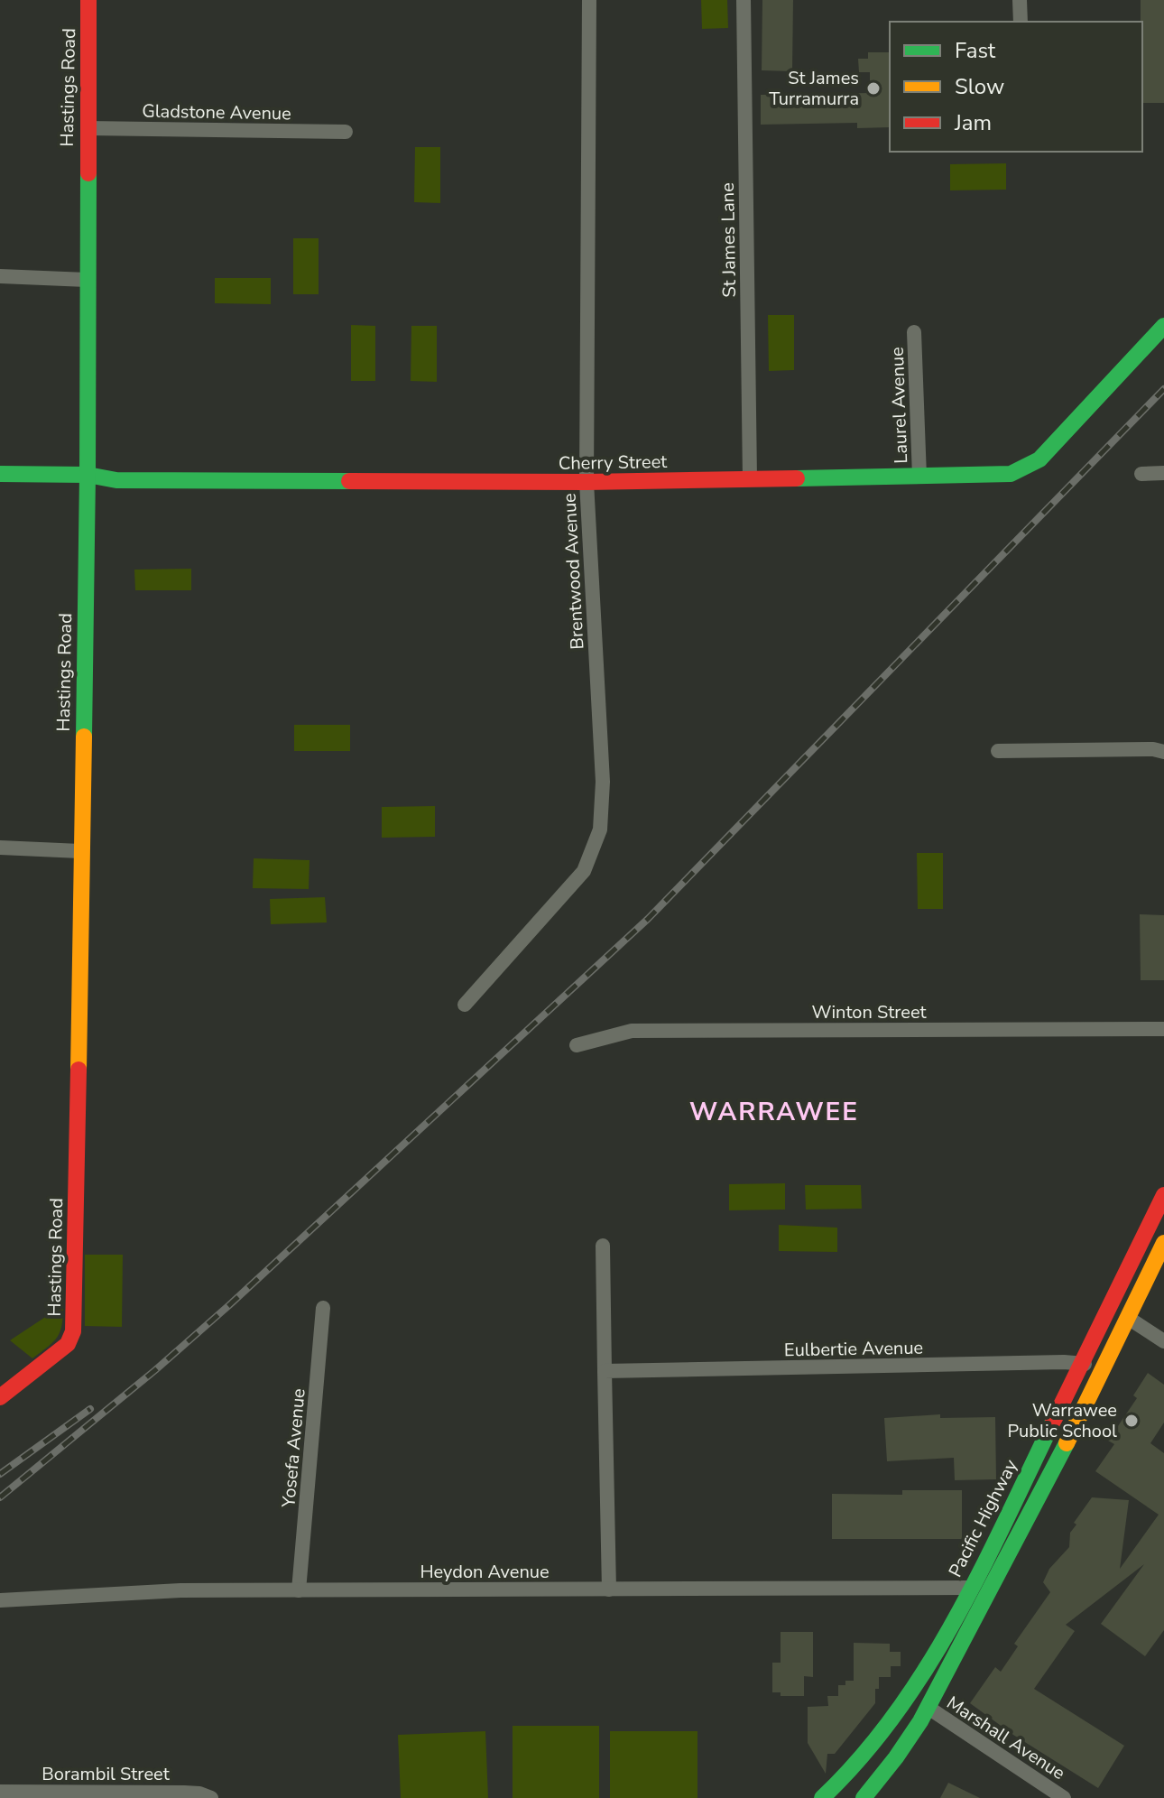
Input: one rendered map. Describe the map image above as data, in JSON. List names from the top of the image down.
{
  "streets": {
    "main road": ["Hastings Road", "Cherry Street", "Pacific Highway"],
    "street": [
      "Gladstone Avenue",
      "St James Lane",
      "Laurel Avenue",
      "Brentwood Avenue",
      "Winton Street",
      "Eulbertie Avenue",
      "Yosefa Avenue",
      "Heydon Avenue",
      "Marshall Avenue",
      "Borambil Street"
    ]
  },
  "crossings": [
    ["Hastings Road", "Gladstone Avenue"],
    ["Hastings Road", "Cherry Street"],
    ["St James Lane", "Cherry Street"],
    ["Laurel Avenue", "Cherry Street"],
    ["Cherry Street", "Brentwood Avenue"],
    ["Eulbertie Avenue", "Pacific Highway"],
    ["Yosefa Avenue", "Heydon Avenue"],
    ["Pacific Highway", "Heydon Avenue"]
  ],
  "districts": ["WARRAWEE"],
  "places": ["St James Turramurra", "Warrawee Public School"],
  "legend": ["Fast", "Slow", "Jam"]
}
